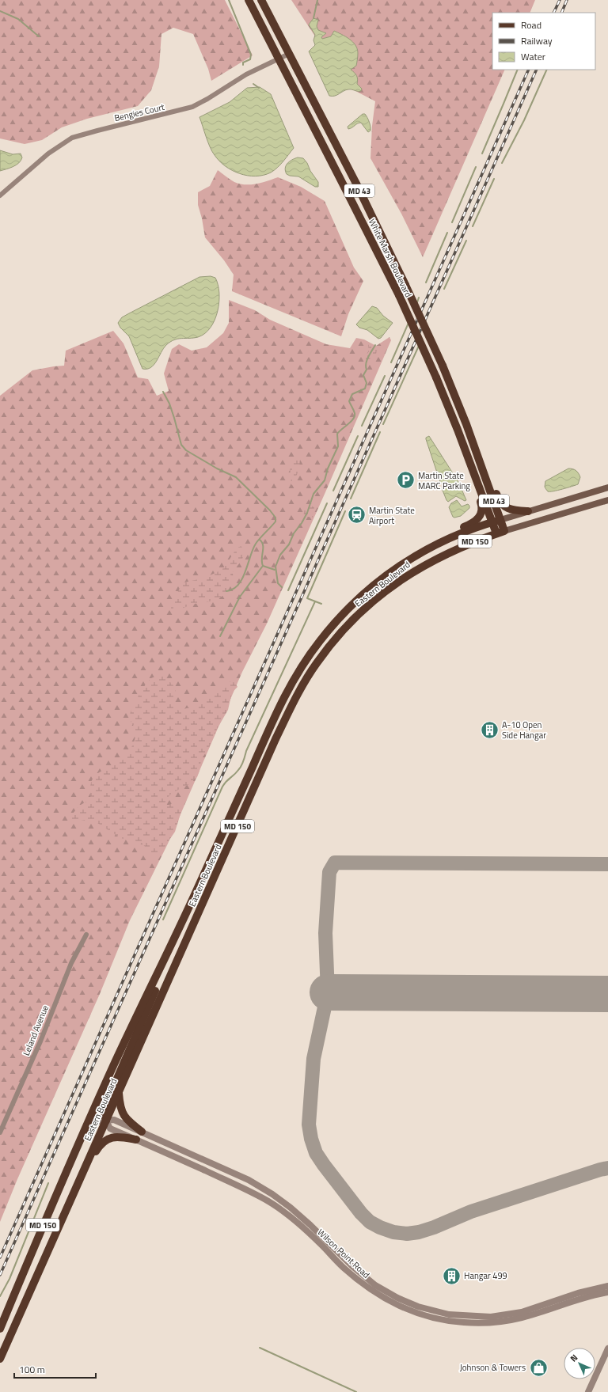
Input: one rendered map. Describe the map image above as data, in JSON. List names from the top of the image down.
{
  "streets": {
    "main road": [
      "MD 43",
      "White Marsh Boulevard",
      "MD 150",
      "Eastern Boulevard"
    ],
    "street": ["Bengies Court", "Leland Avenue", "Wilson Point Road"]
  },
  "crossings": [
    ["Bengies Court", "White Marsh Boulevard"],
    ["White Marsh Boulevard", "Eastern Boulevard"],
    ["Eastern Boulevard", "Wilson Point Road"]
  ],
  "places": {
    "parking": ["Martin State MARC Parking"],
    "station": ["Martin State Airport"],
    "building": ["A-10 Open Side Hangar", "Hangar 499"],
    "shop": ["Johnson & Towers"]
  },
  "legend": ["Road", "Railway", "Water"],
  "scale_bar": "100 m",
  "north": "top left"
}
